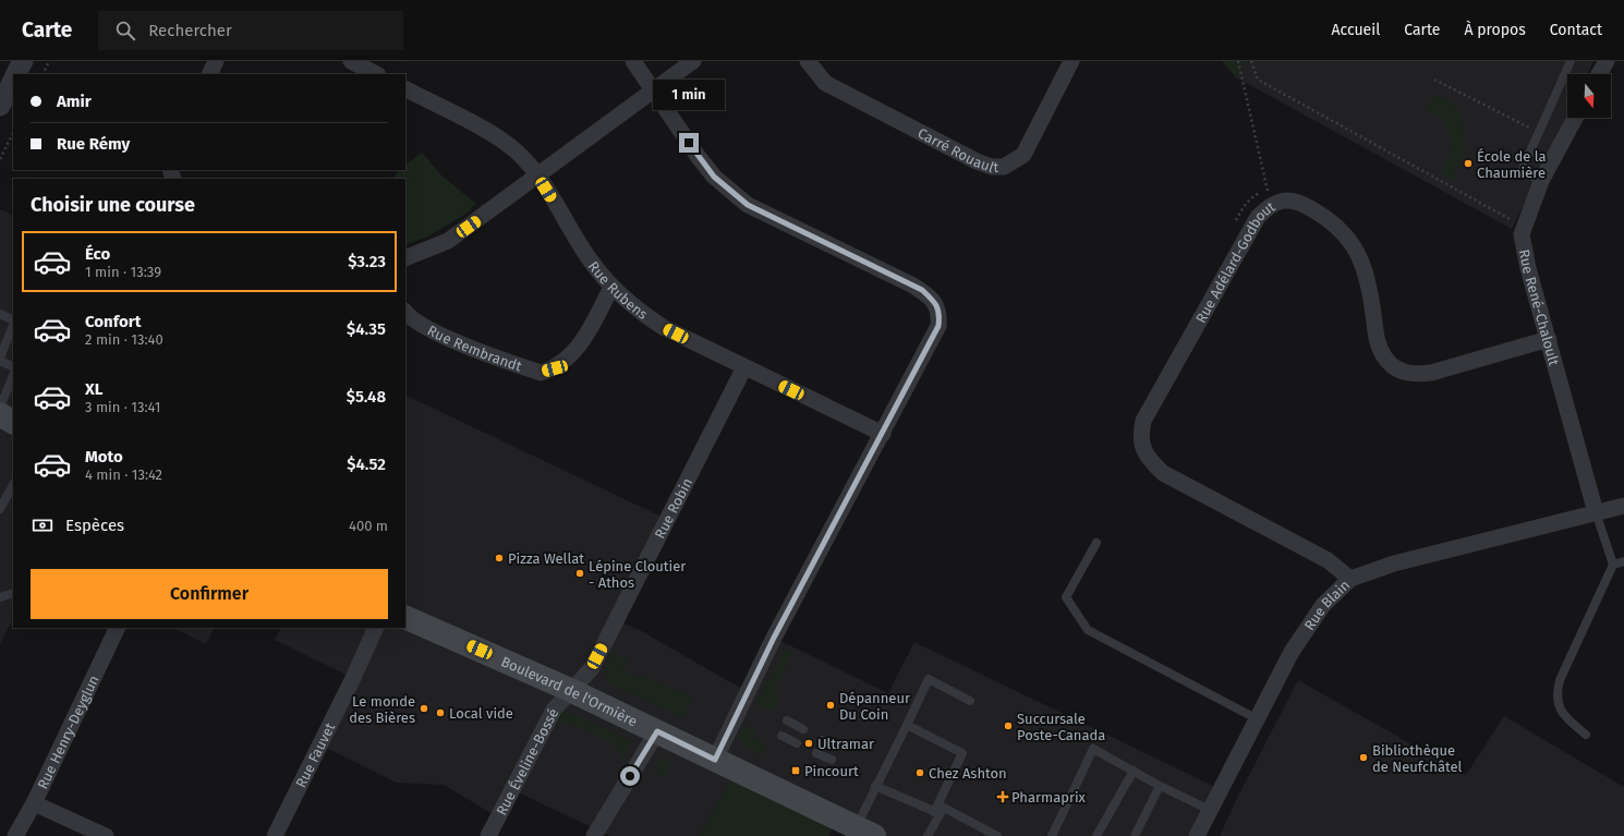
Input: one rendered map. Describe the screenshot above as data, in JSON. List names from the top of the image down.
{
  "streets": {
    "main road": ["Boulevard de l'Ormière"],
    "street": [
      "Carré Rouault",
      "Rue Adélard-Godbout",
      "Rue Rubens",
      "Rue René-Chaloult",
      "Rue Rembrandt",
      "Rue Robin",
      "Rue Blain",
      "Rue Henry-Deyglun",
      "Rue Fauvet",
      "Rue Éveline-Bossé"
    ]
  },
  "crossings": [
    ["Rue Adélard-Godbout", "Rue René-Chaloult"],
    ["Rue Adélard-Godbout", "Rue Blain"],
    ["Rue Rubens", "Rue Rembrandt"],
    ["Rue Rubens", "Rue Robin"],
    ["Rue René-Chaloult", "Rue Blain"],
    ["Rue Robin", "Boulevard de l'Ormière"],
    ["Rue Robin", "Rue Éveline-Bossé"],
    ["Boulevard de l'Ormière", "Rue Éveline-Bossé"]
  ],
  "places": {
    "other": [
      "École de la Chaumière",
      "Pizza Wellat",
      "Lépine Cloutier - Athos",
      "Dépanneur Du Coin",
      "Le monde des Bières",
      "Local vide",
      "Succursale Poste-Canada",
      "Ultramar",
      "Bibliothèque de Neufchâtel",
      "Chez Ashton"
    ],
    "transit": ["Pincourt"],
    "health": ["Pharmaprix"]
  },
  "north": "bottom",
  "page": {
    "header": "Carte",
    "search": "Rechercher",
    "nav": [
      "Accueil",
      "Carte",
      "À propos",
      "Contact"
    ],
    "banner": ["Amir", "Rue Rémy"],
    "bubble": "1 min",
    "heading": "Choisir une course",
    "list": [
      {
        "name": "Éco",
        "note": "1 min · 13:39",
        "value": "$3.23"
      },
      {
        "name": "Confort",
        "note": "2 min · 13:40",
        "value": "$4.35"
      },
      {
        "name": "XL",
        "note": "3 min · 13:41",
        "value": "$5.48"
      },
      {
        "name": "Moto",
        "note": "4 min · 13:42",
        "value": "$4.52"
      }
    ],
    "pay": ["Espèces", "400 m"],
    "buttons": "Confirmer"
  }
}
